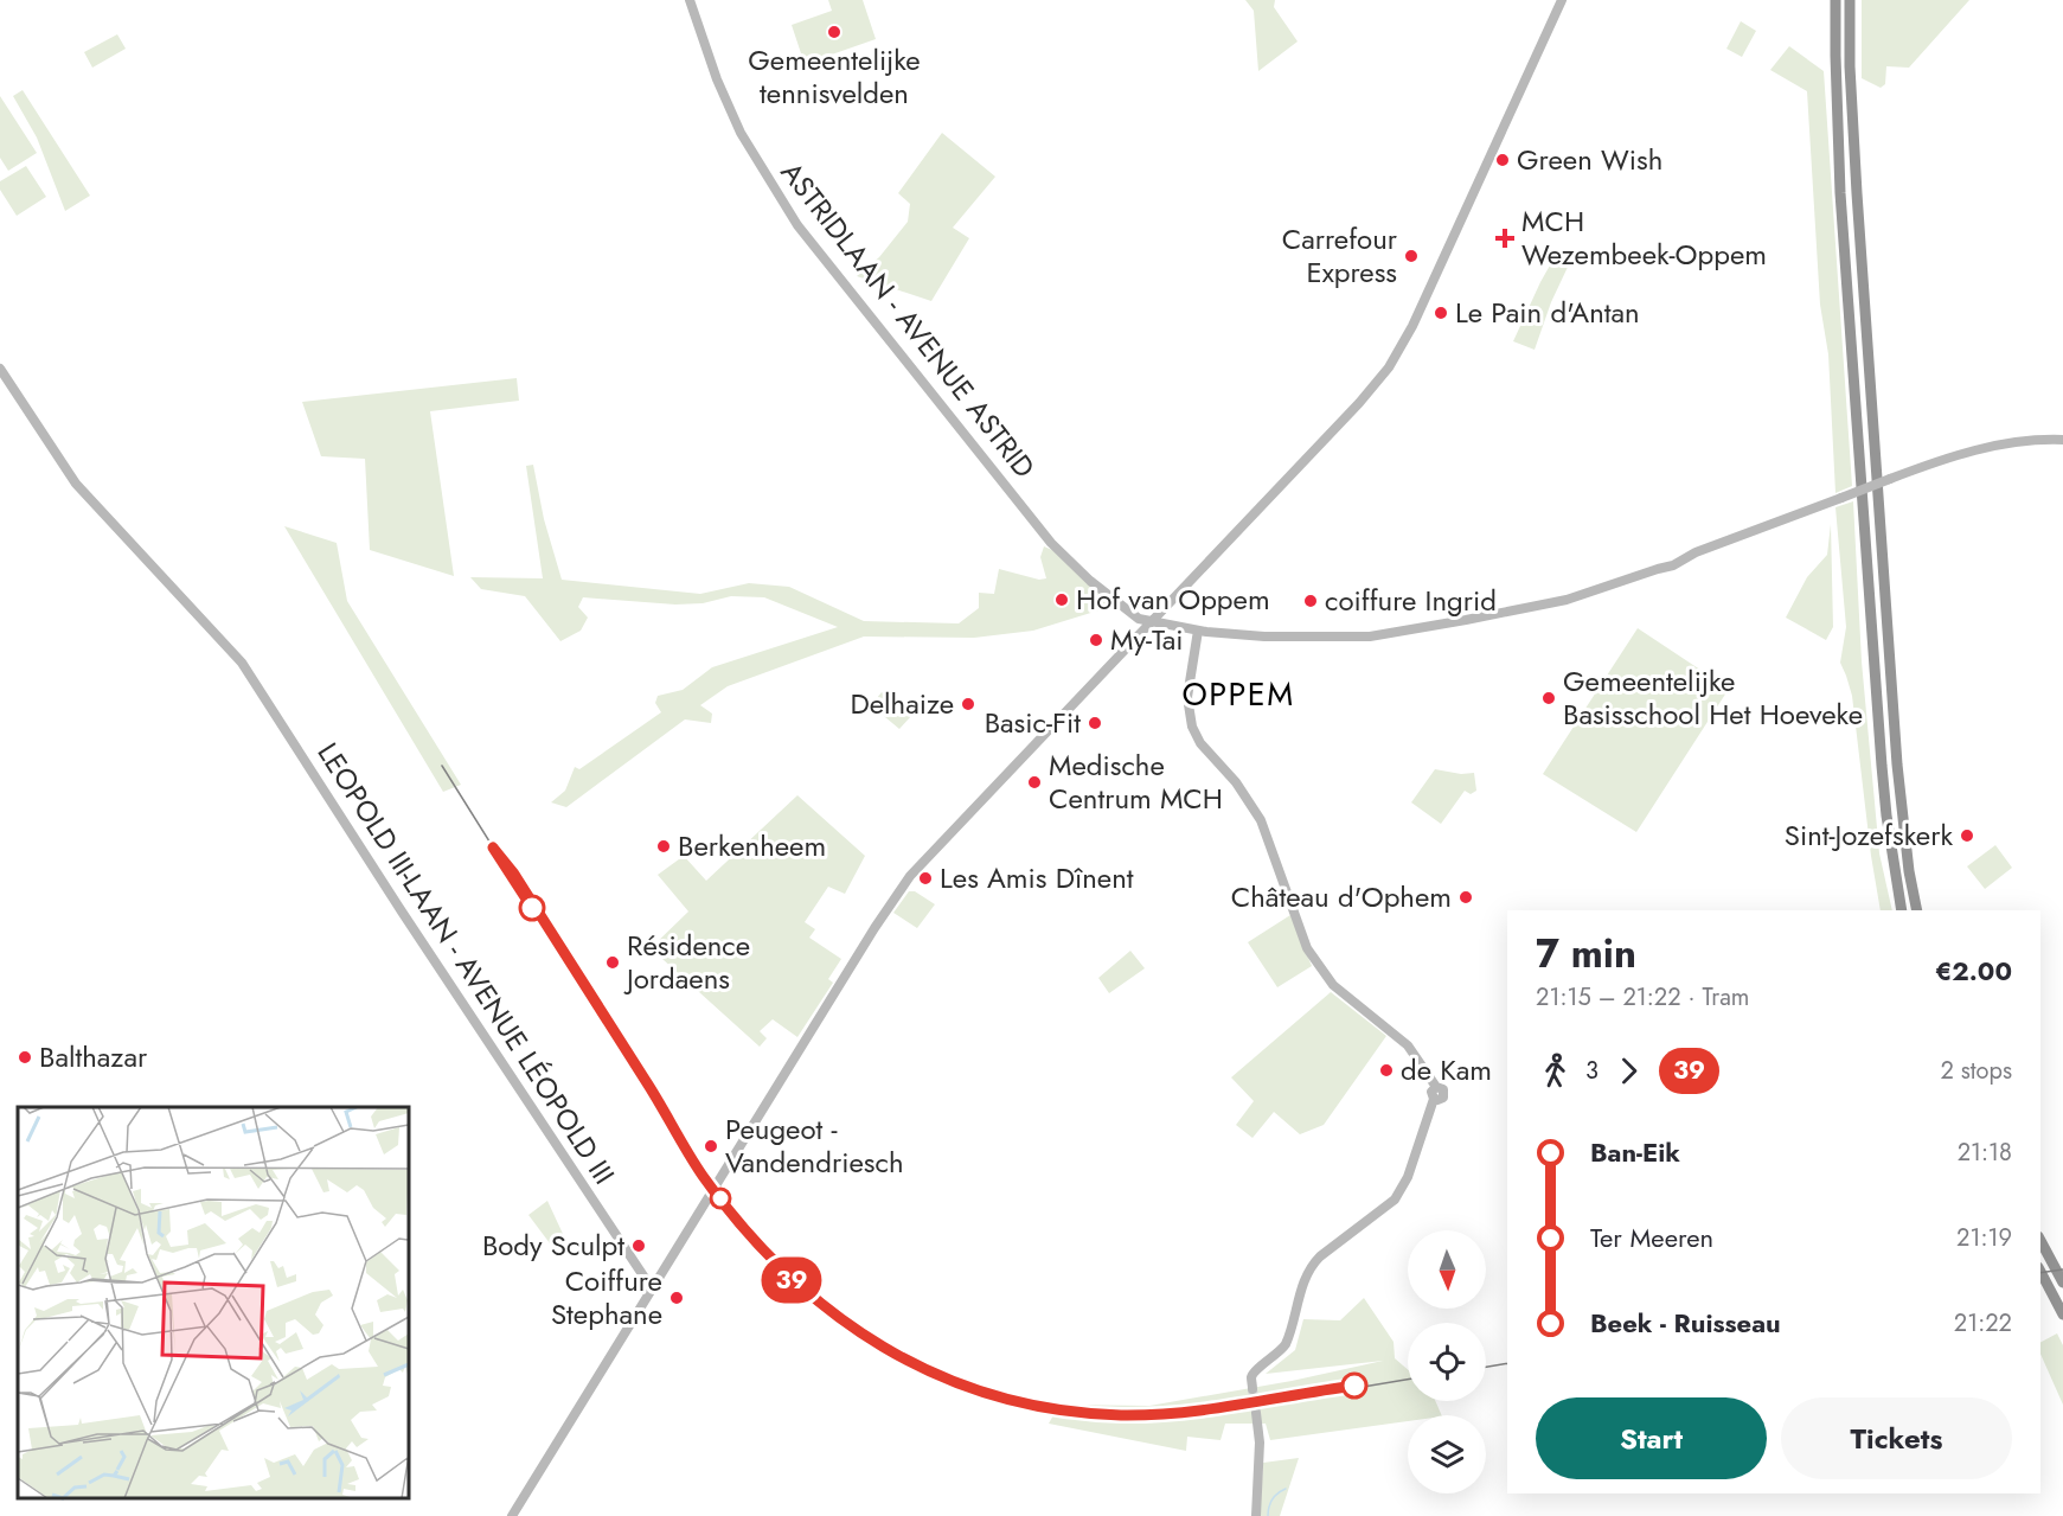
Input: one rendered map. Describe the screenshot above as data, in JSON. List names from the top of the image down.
{
  "streets": {
    "street": ["ASTRIDLAAN - AVENUE ASTRID", "LEOPOLD III-LAAN - AVENUE LÉOPOLD III"]
  },
  "districts": ["OPPEM"],
  "places": {
    "other": [
      "Gemeentelijke tennisvelden",
      "Green Wish",
      "Carrefour Express",
      "Le Pain d'Antan",
      "Hof van Oppem",
      "coiffure Ingrid",
      "My-Tai",
      "Gemeentelijke Basisschool Het Hoeveke",
      "Delhaize",
      "Basic-Fit",
      "Medische Centrum MCH",
      "Sint-Jozefskerk",
      "Berkenheem",
      "Les Amis Dînent",
      "Château d'Ophem",
      "Résidence Jordaens",
      "Balthazar",
      "de Kam",
      "Peugeot - Vandendriesch",
      "Body Sculpt",
      "Coiffure Stephane"
    ],
    "health": ["MCH Wezembeek-Oppem"]
  },
  "lines": ["tram line 39"],
  "north": "bottom",
  "page": {
    "on_map": "39",
    "heading": ["7 min", "21:15 – 21:22 · Tram", "€2.00"],
    "legs": ["3", "39", "2 stops"],
    "list": [
      {
        "name": "Ban-Eik",
        "value": "21:18"
      },
      {
        "name": "Ter Meeren",
        "value": "21:19"
      },
      {
        "name": "Beek - Ruisseau",
        "value": "21:22"
      }
    ],
    "buttons": ["Start", "Tickets"]
  }
}
